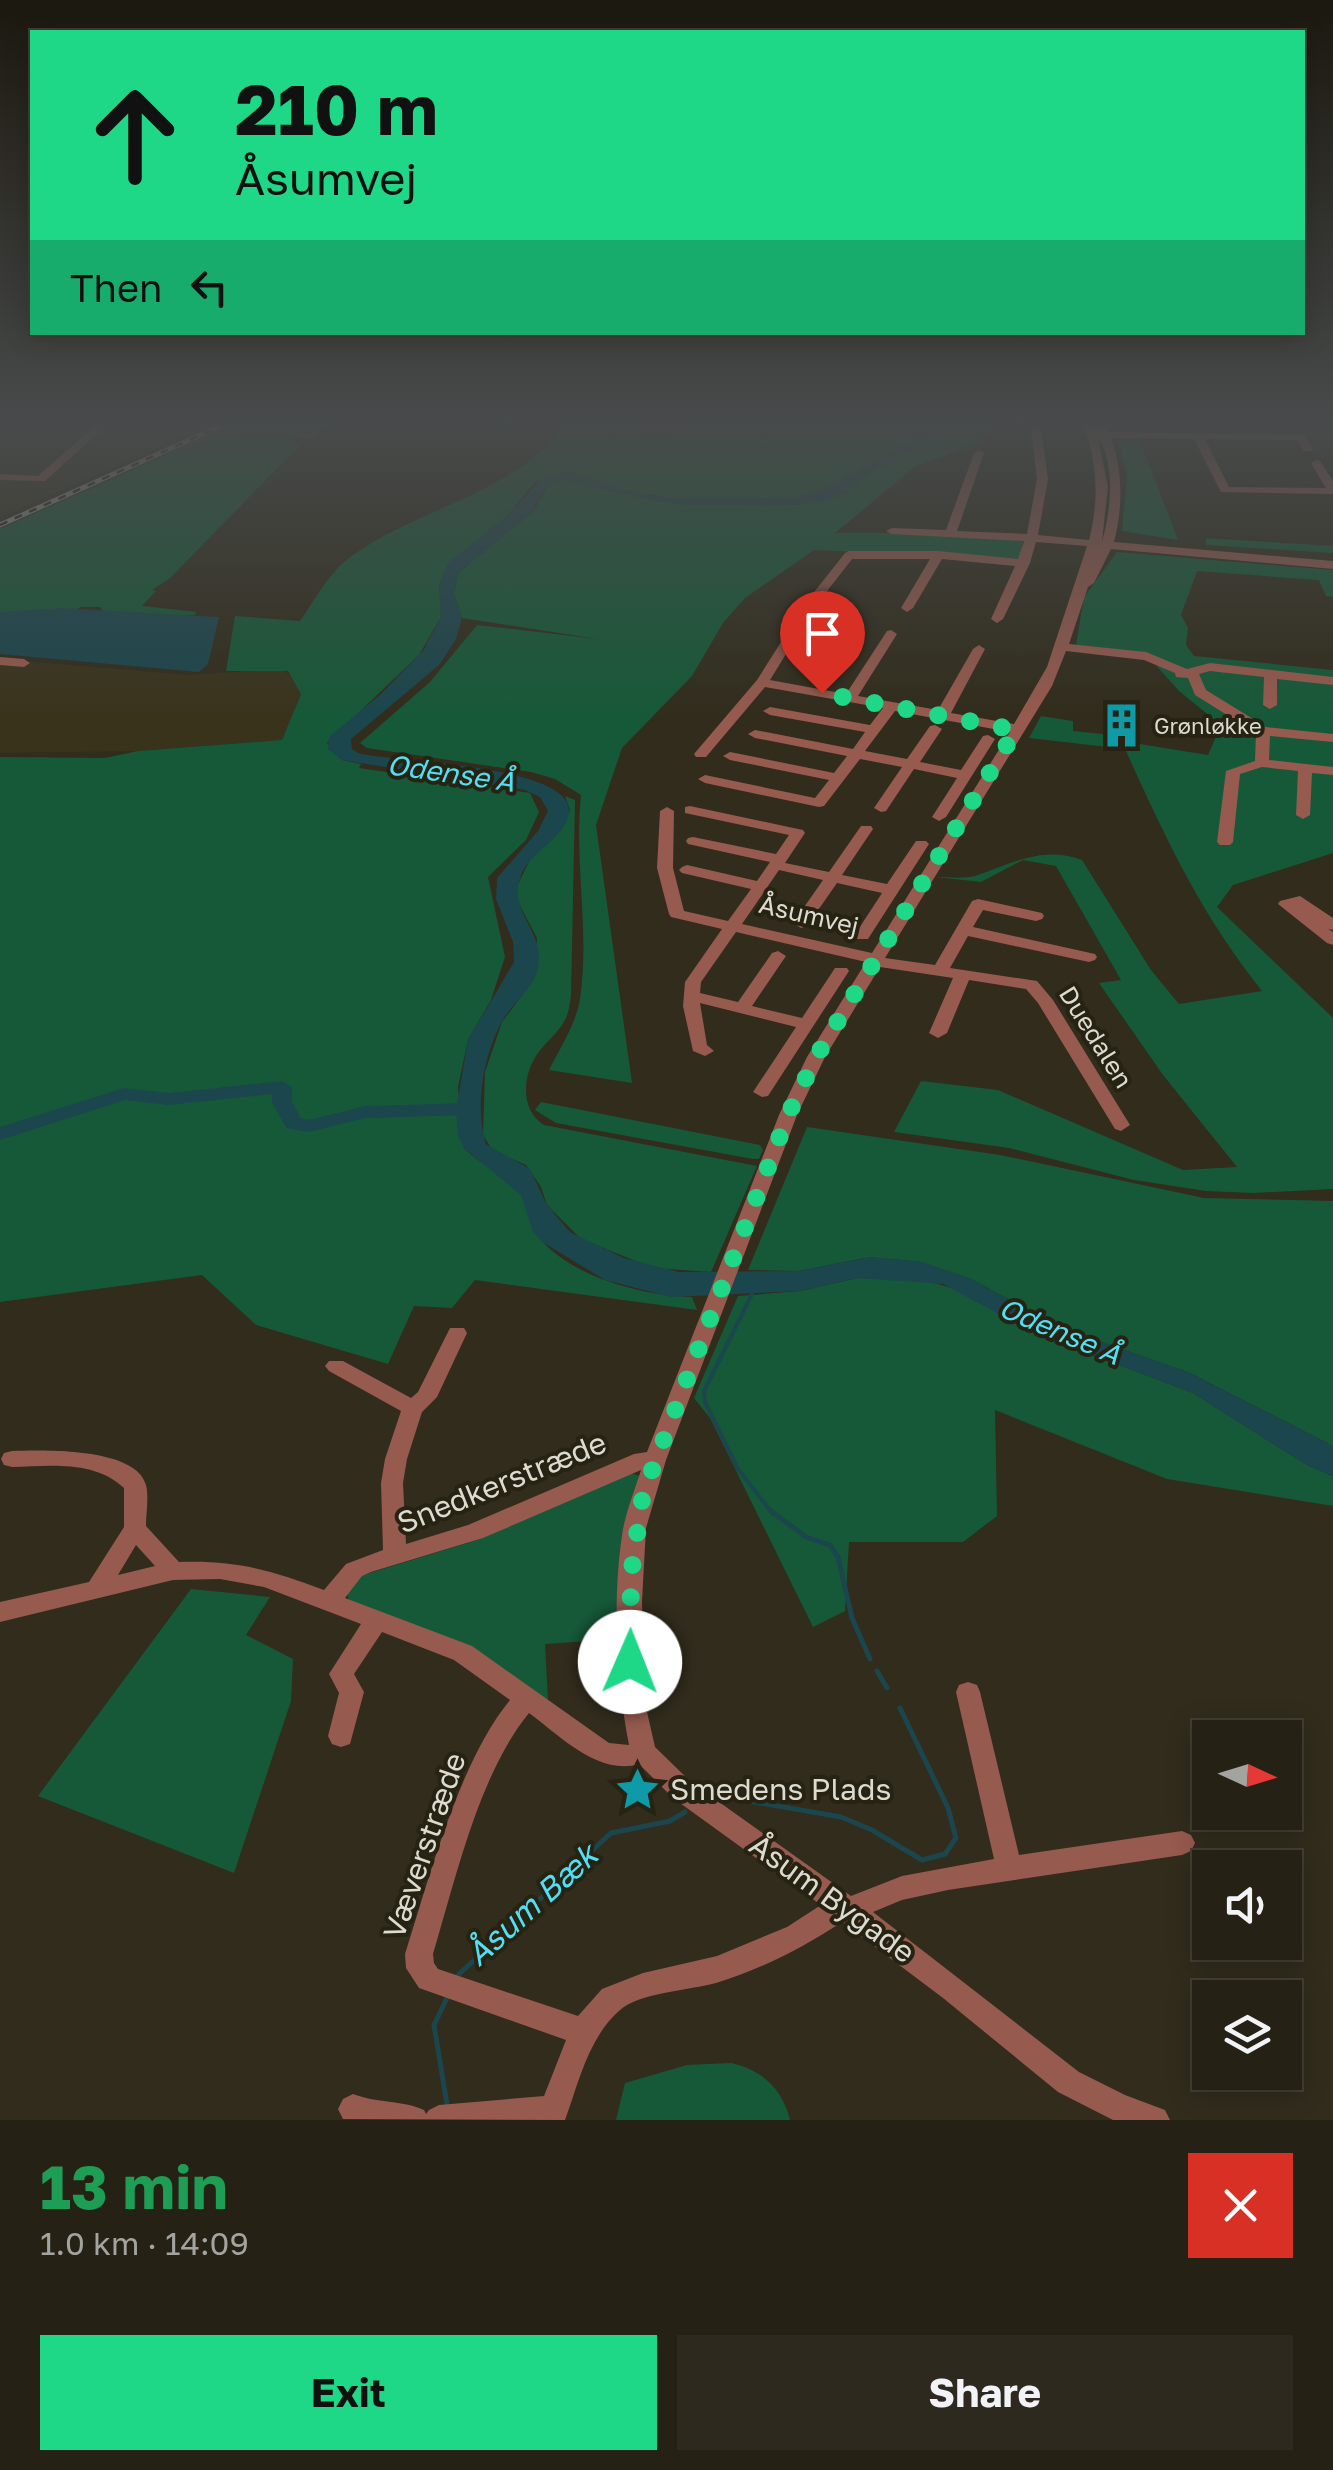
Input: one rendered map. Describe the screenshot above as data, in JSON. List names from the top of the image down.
{
  "streets": {
    "street": [
      "Åsumvej",
      "Duedalen",
      "Snedkerstræde",
      "Væverstræde",
      "Åsum Bygade"
    ]
  },
  "crossings": [
    ["Åsumvej", "Duedalen"],
    ["Åsumvej", "Snedkerstræde"]
  ],
  "water": ["Odense Å", "Åsum Bæk"],
  "places": {
    "building": ["Grønløkke"],
    "place": ["Smedens Plads"]
  },
  "north": "right",
  "page": {
    "turn": ["210 m", "Åsumvej"],
    "then": "Then",
    "heading": ["13 min", "1.0 km · 14:09"],
    "buttons": ["Exit", "Share"]
  }
}
